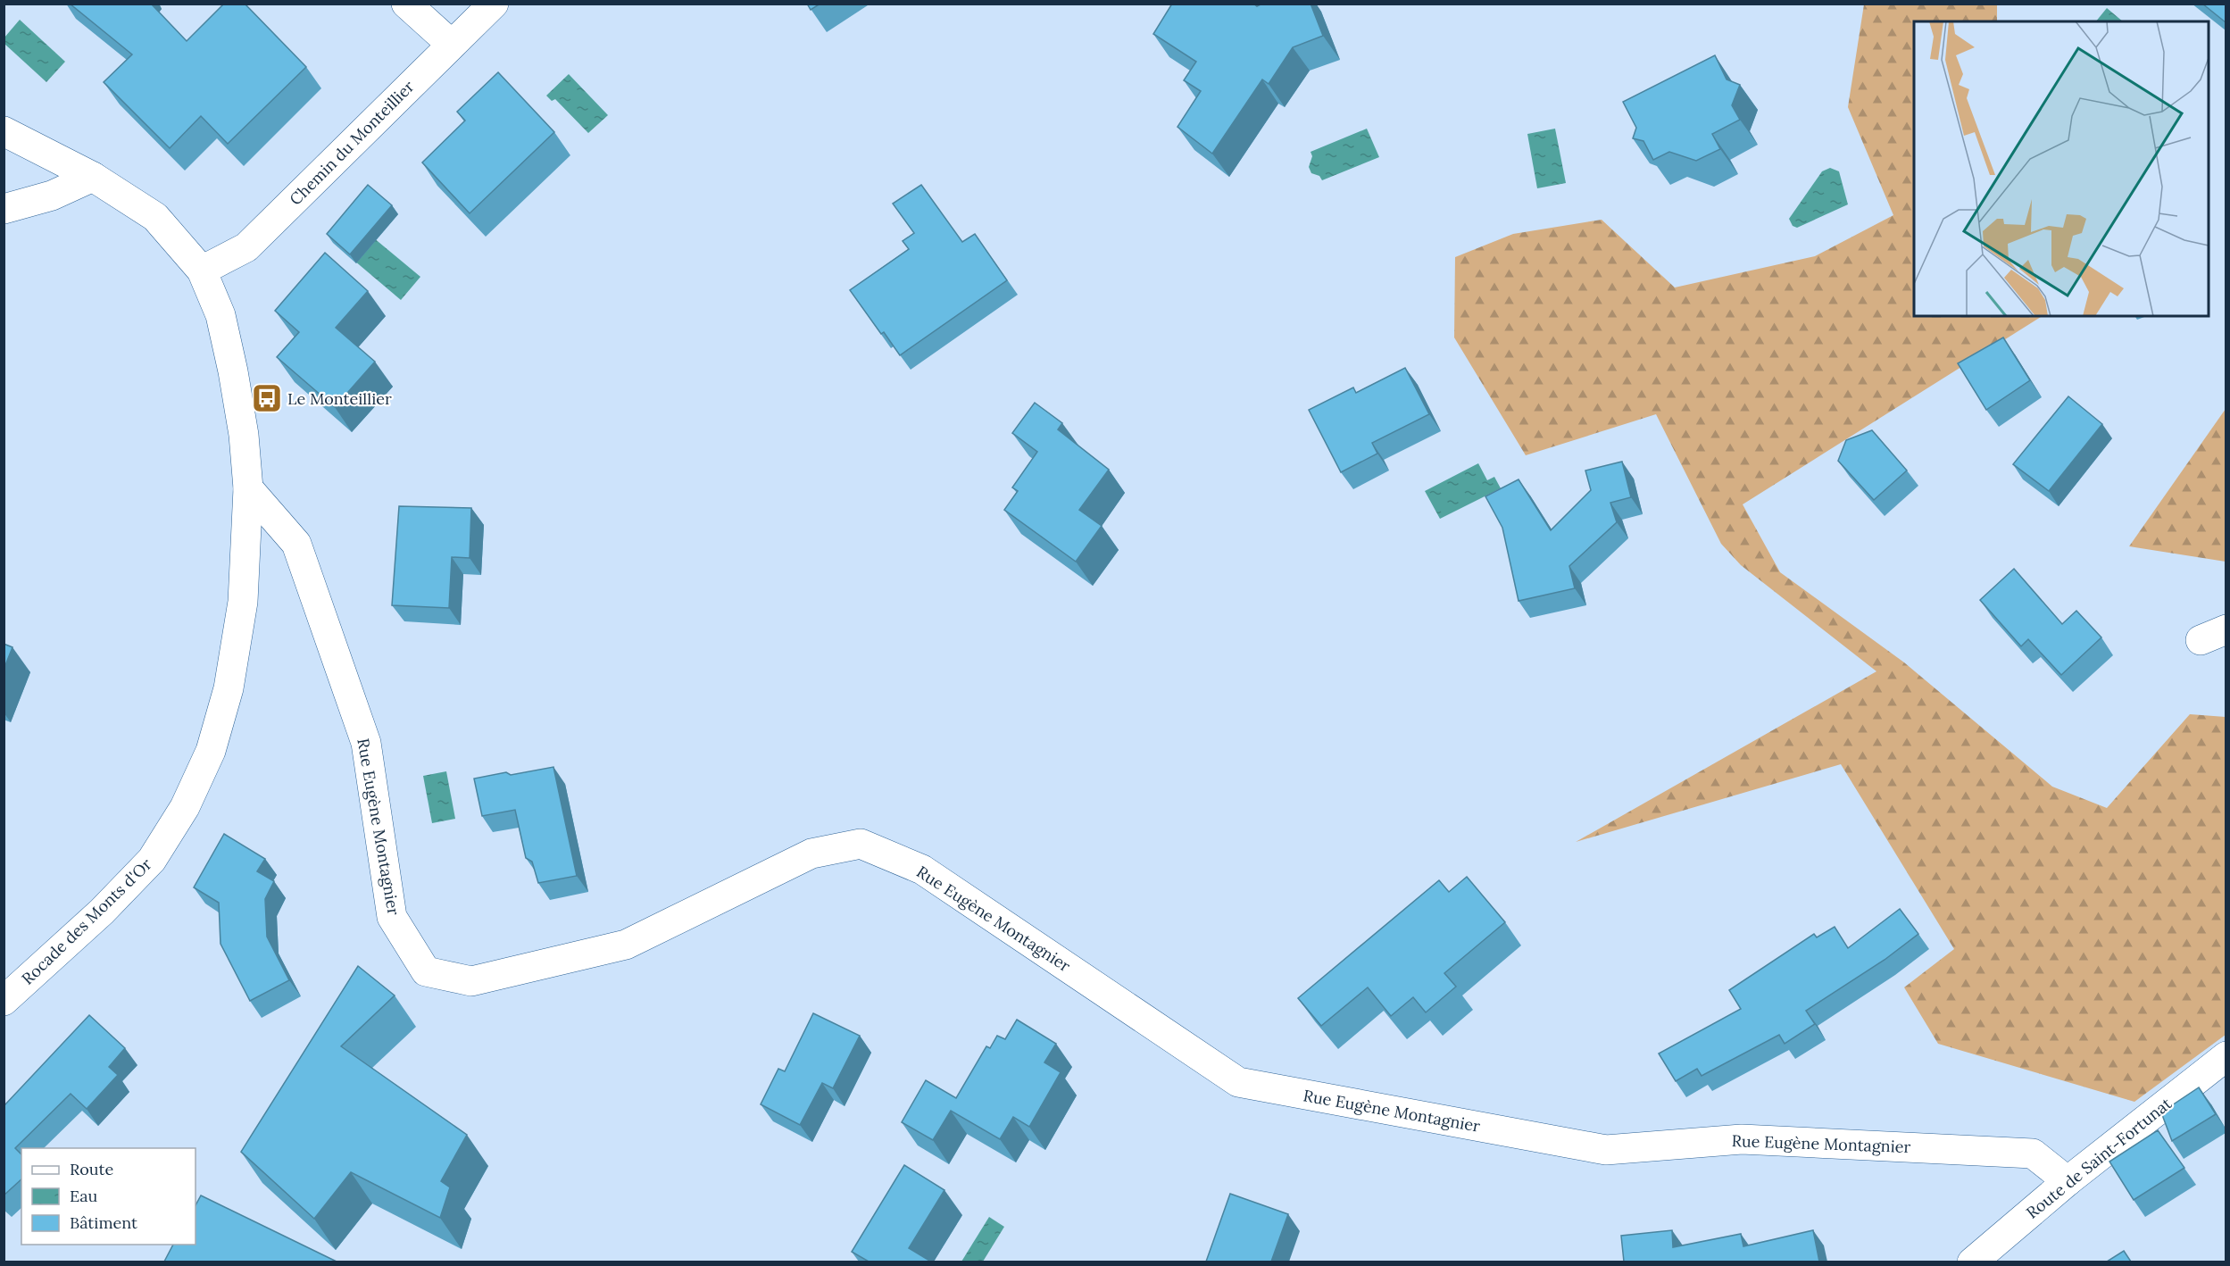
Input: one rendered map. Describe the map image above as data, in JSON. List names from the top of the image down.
{
  "streets": {
    "street": [
      "Chemin du Monteillier",
      "Rue Eugène Montagnier",
      "Rocade des Monts d'Or",
      "Route de Saint-Fortunat"
    ]
  },
  "crossings": [
    ["Chemin du Monteillier", "Rocade des Monts d'Or"],
    ["Rue Eugène Montagnier", "Rocade des Monts d'Or"],
    ["Rue Eugène Montagnier", "Route de Saint-Fortunat"]
  ],
  "places": {
    "bus stop": ["Le Monteillier"]
  },
  "legend": ["Route", "Eau", "Bâtiment"]
}
